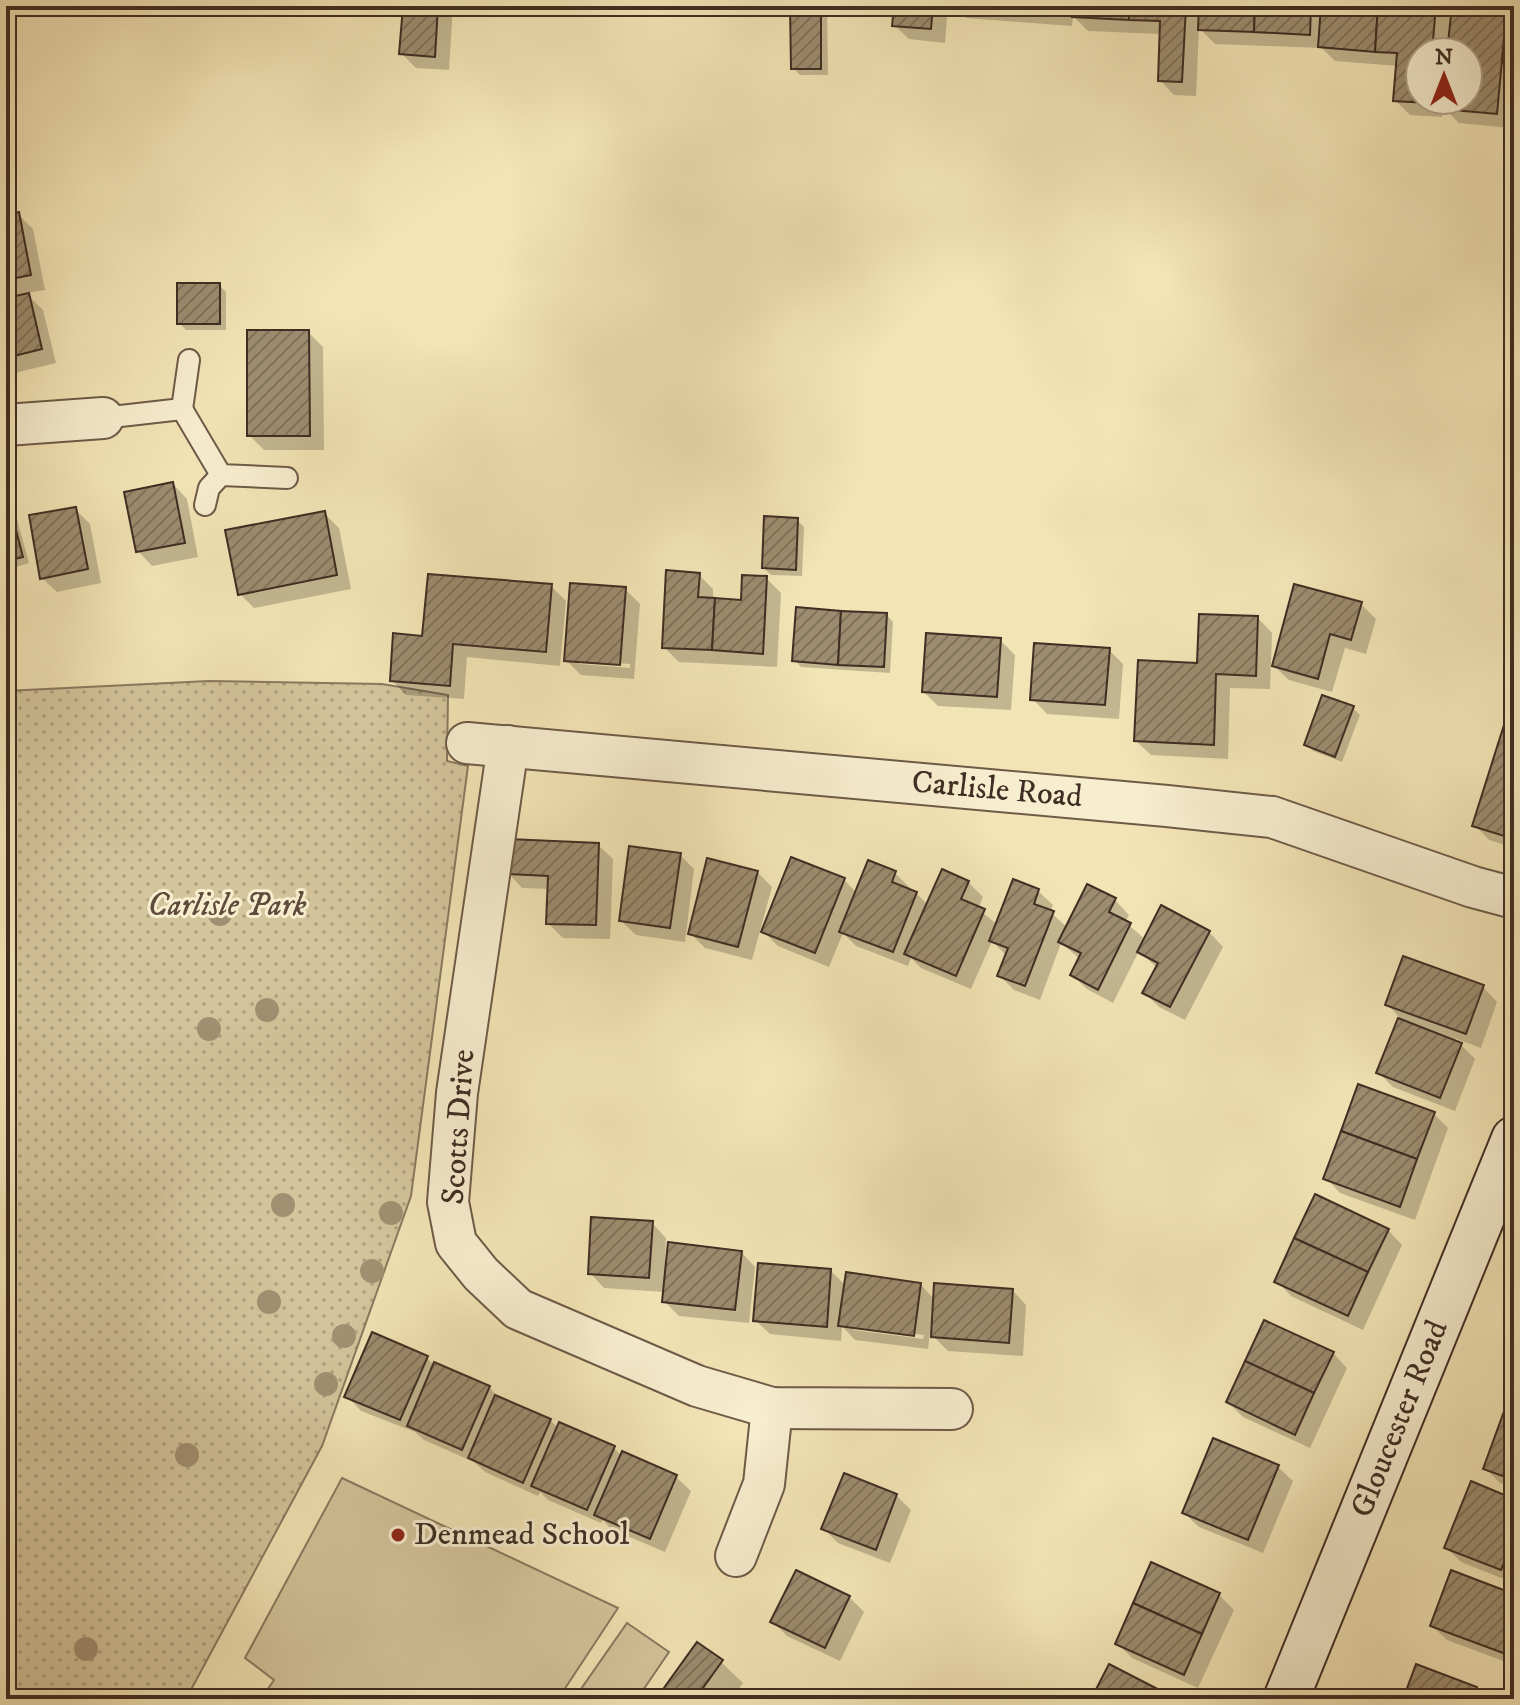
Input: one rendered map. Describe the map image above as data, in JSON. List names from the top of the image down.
{
  "streets": {
    "street": ["Carlisle Road", "Scotts Drive", "Gloucester Road"]
  },
  "crossings": [
    ["Carlisle Road", "Scotts Drive"]
  ],
  "parks": ["Carlisle Park"],
  "places": ["Denmead School"],
  "north": "top"
}
